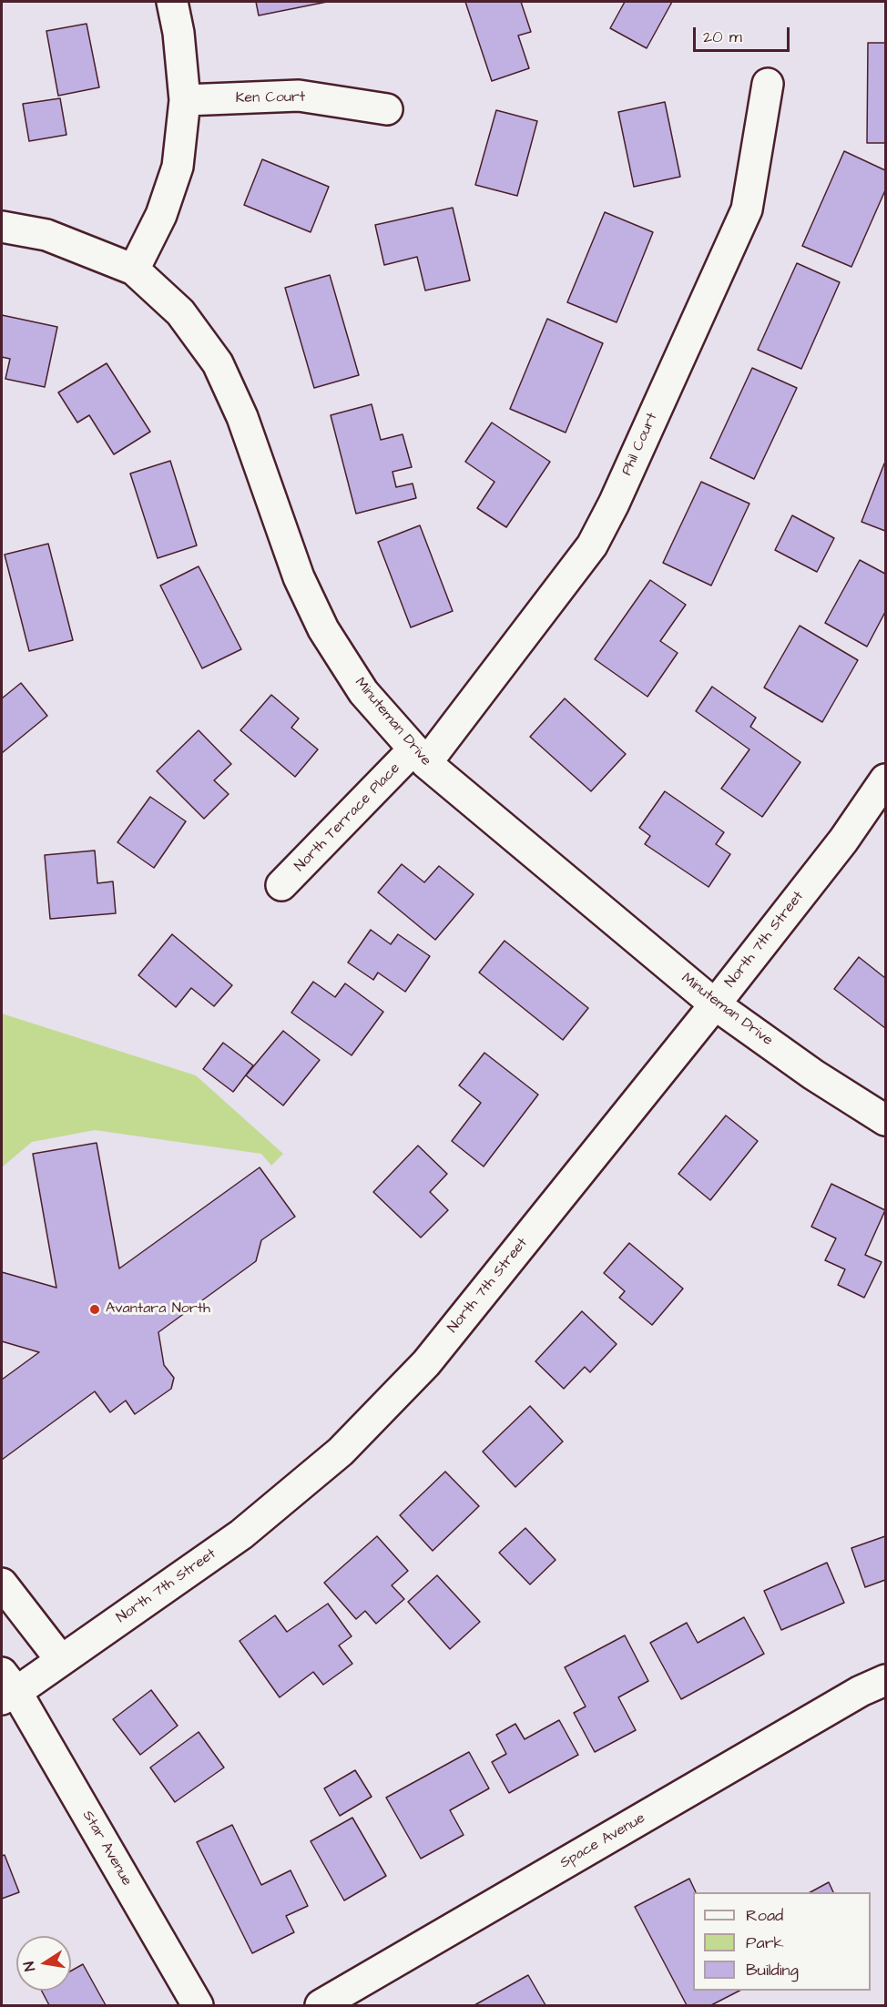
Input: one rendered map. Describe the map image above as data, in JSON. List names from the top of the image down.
{
  "streets": {
    "street": [
      "Ken Court",
      "Phil Court",
      "Minuteman Drive",
      "North Terrace Place",
      "North 7th Street",
      "Space Avenue",
      "Star Avenue"
    ]
  },
  "crossings": [
    ["Phil Court", "Minuteman Drive"],
    ["Phil Court", "North Terrace Place"],
    ["Minuteman Drive", "North Terrace Place"],
    ["Minuteman Drive", "North 7th Street"],
    ["North 7th Street", "Star Avenue"]
  ],
  "places": ["Avantara North"],
  "legend": ["Road", "Park", "Building"],
  "scale_bar": "20 m",
  "north": "left"
}
